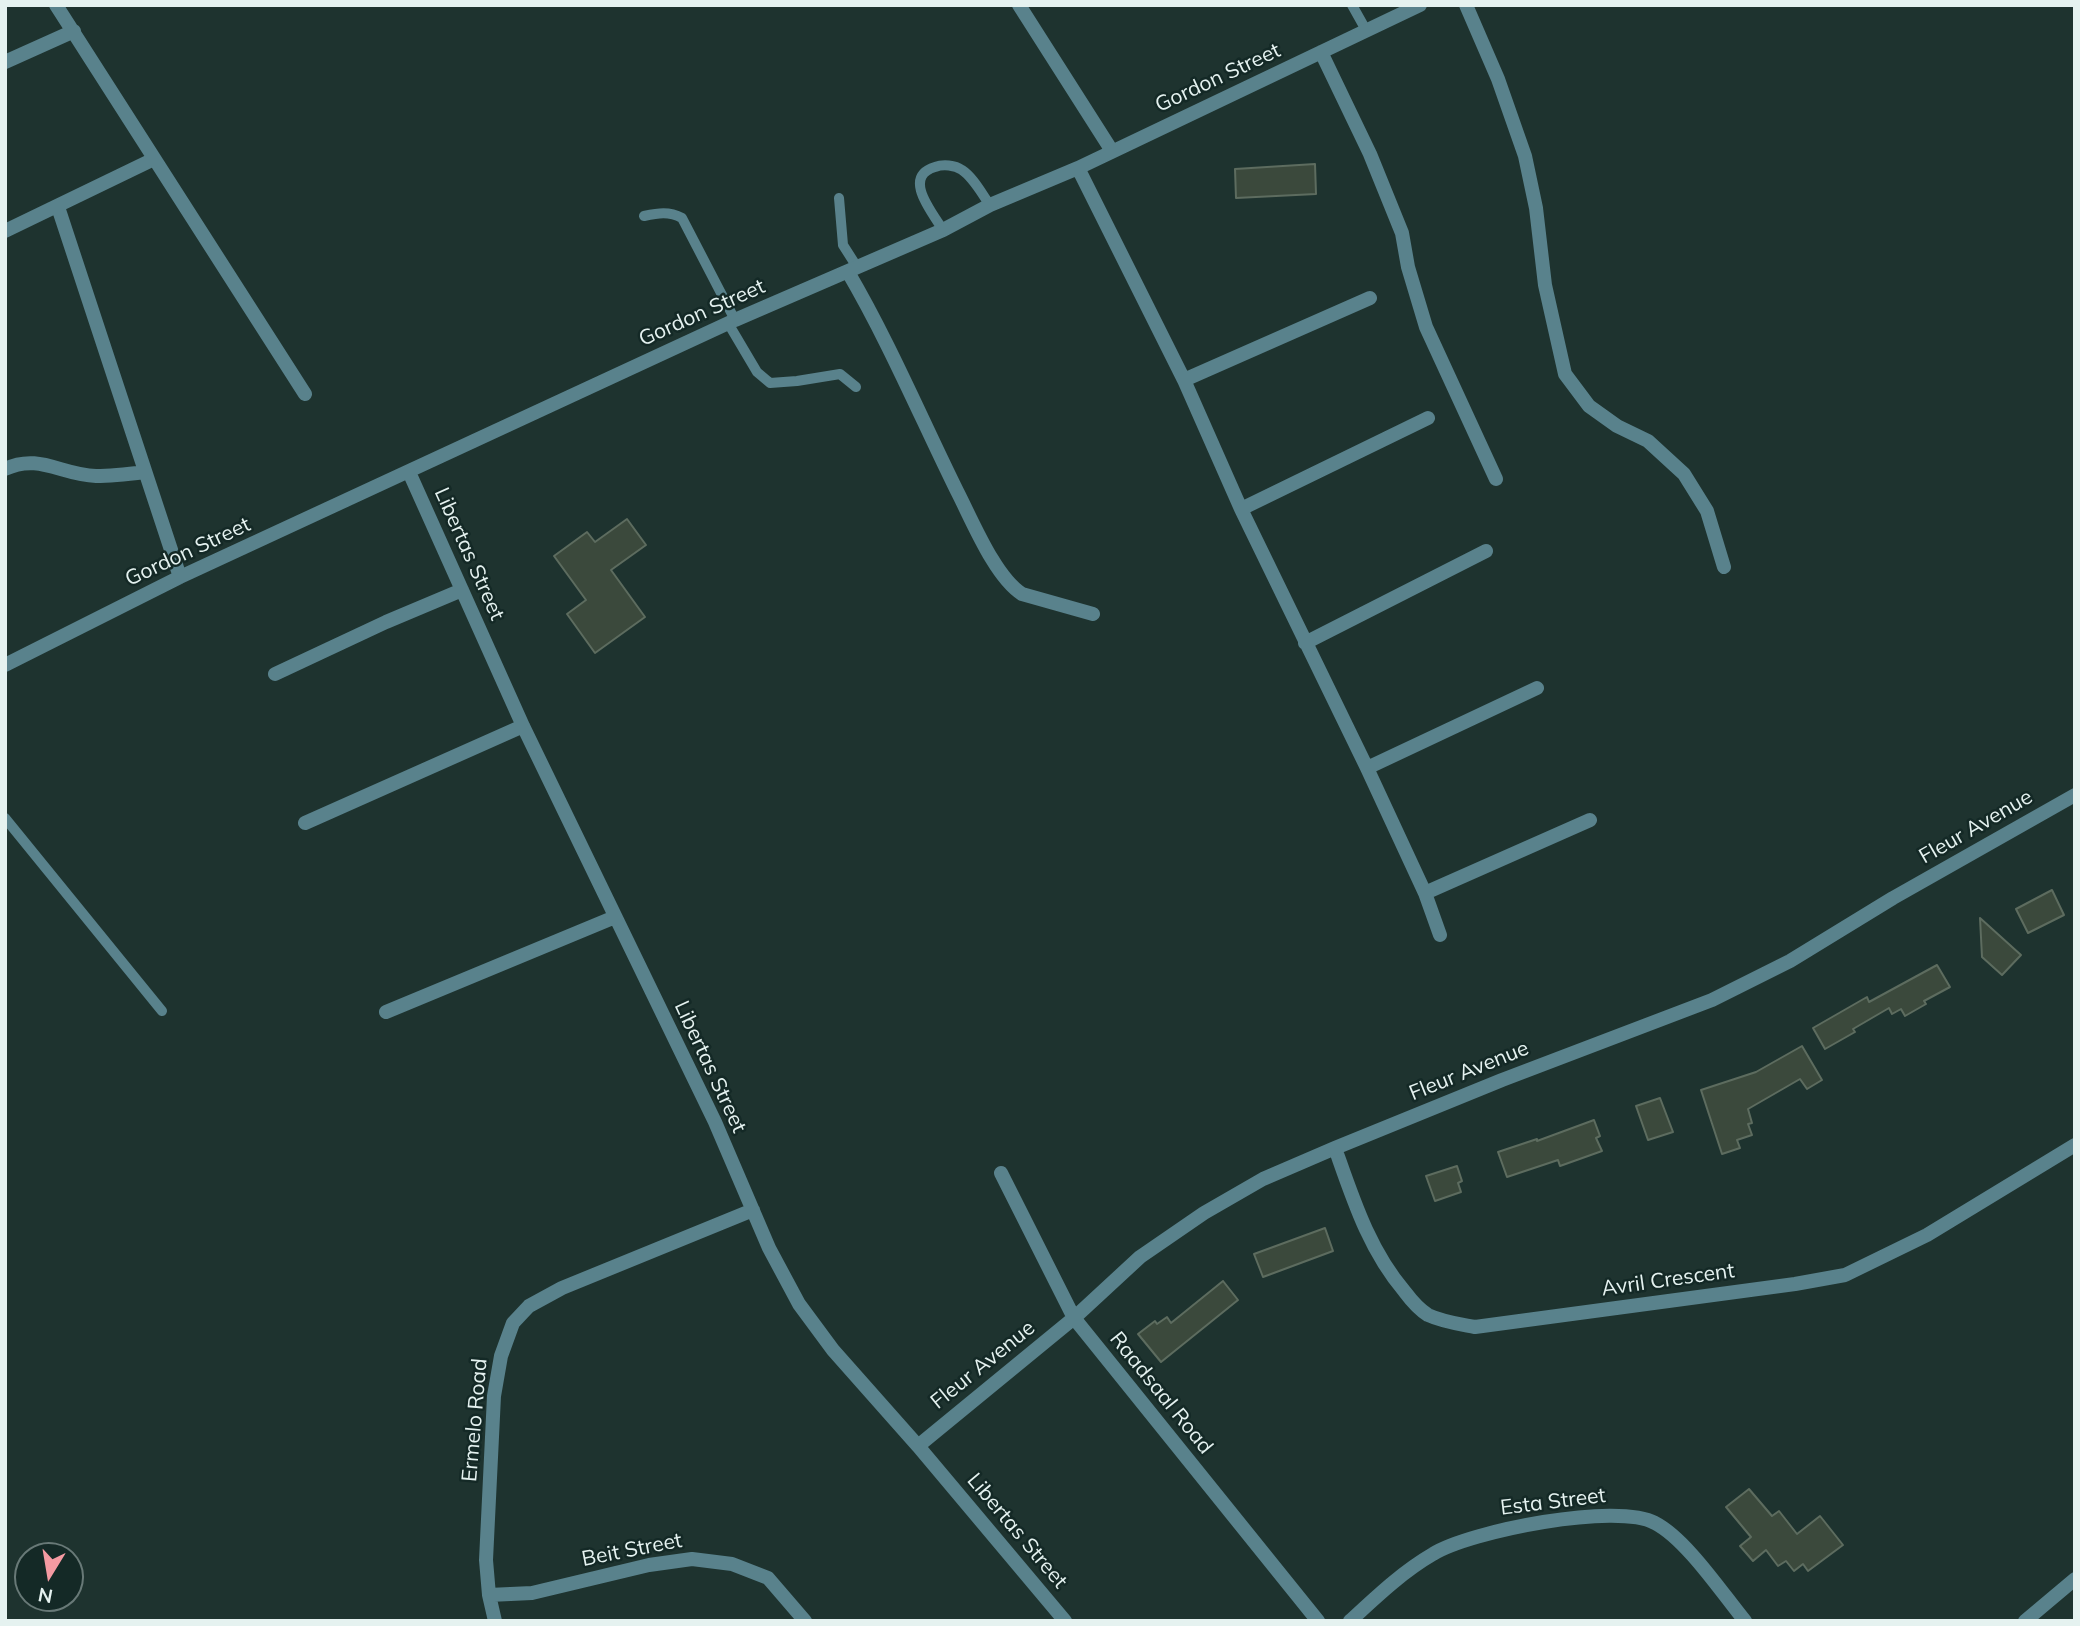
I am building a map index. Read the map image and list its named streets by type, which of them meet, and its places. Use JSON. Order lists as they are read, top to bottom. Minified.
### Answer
{"streets":{"street":["Gordon Street","Libertas Street","Fleur Avenue","Avril Crescent","Raadsaal Road","Ermelo Road","Esta Street","Beit Street"]},"crossings":[["Gordon Street","Libertas Street"],["Libertas Street","Fleur Avenue"],["Libertas Street","Ermelo Road"],["Fleur Avenue","Avril Crescent"],["Fleur Avenue","Raadsaal Road"],["Ermelo Road","Beit Street"]],"north":"bottom"}
